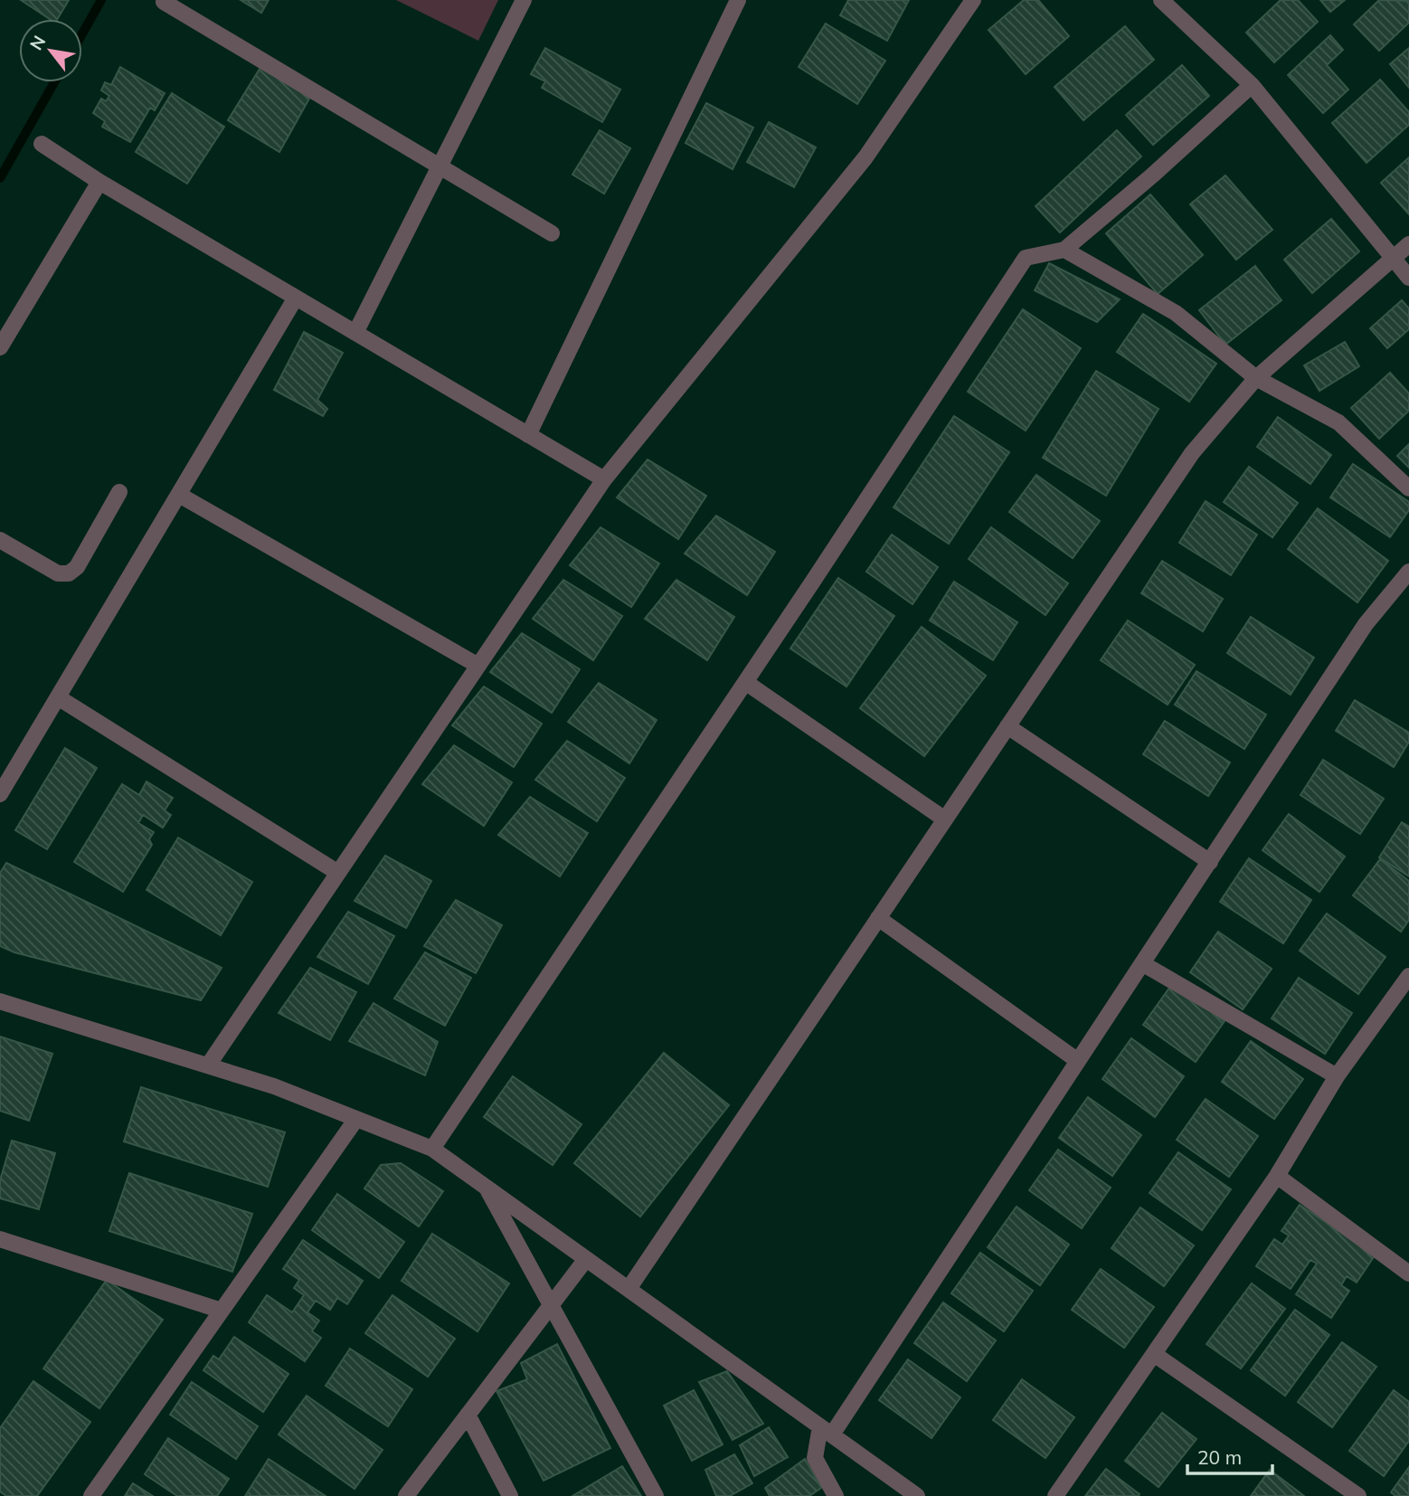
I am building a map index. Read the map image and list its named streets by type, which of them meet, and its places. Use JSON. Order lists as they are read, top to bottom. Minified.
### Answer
{"scale_bar":"20 m","north":"top left"}
